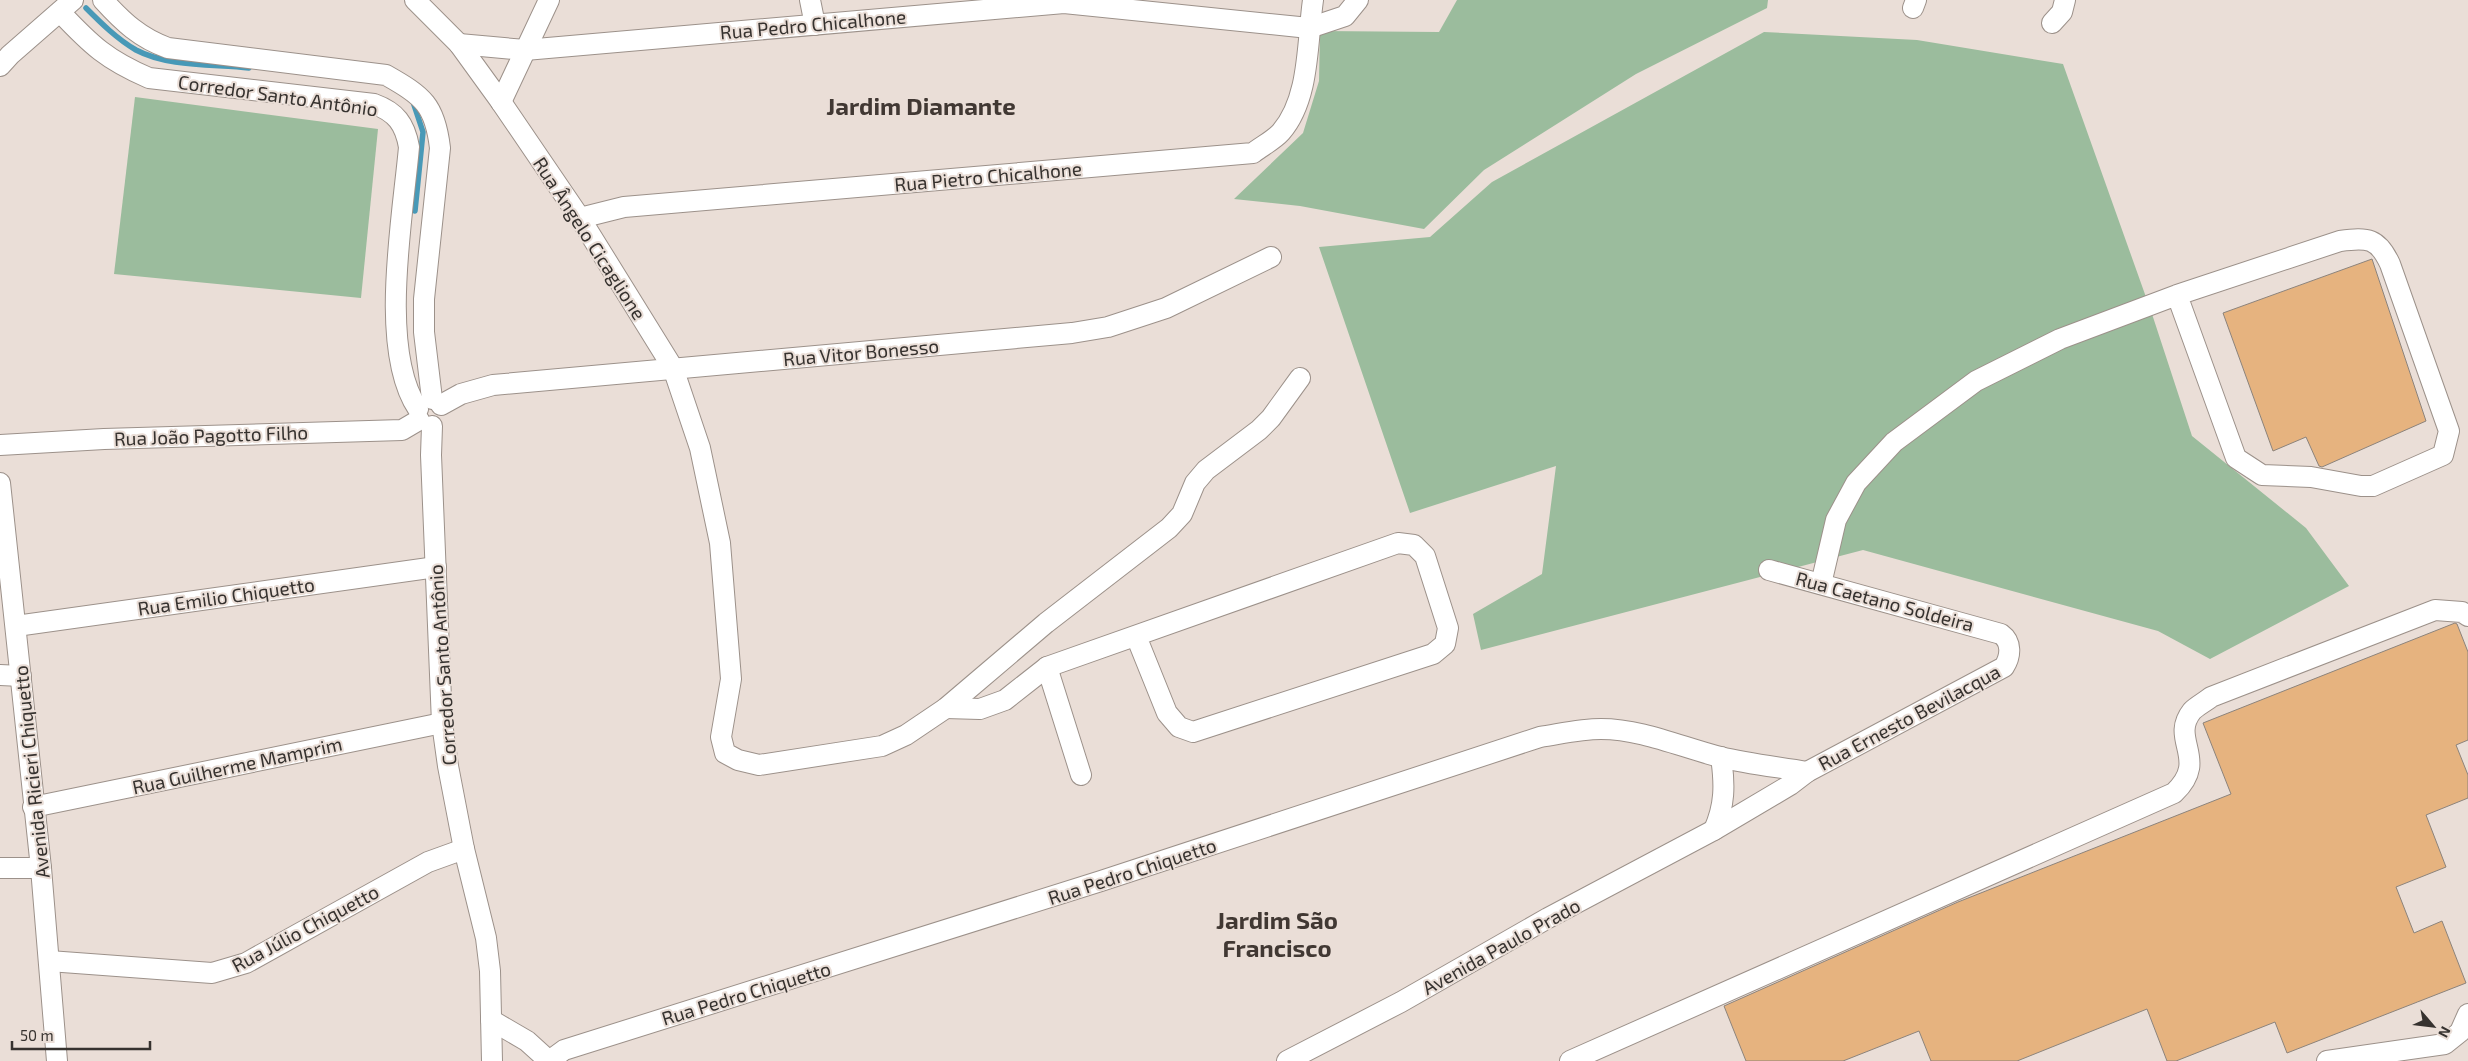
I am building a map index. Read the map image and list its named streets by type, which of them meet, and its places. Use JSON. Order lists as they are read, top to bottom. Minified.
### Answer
{"streets":{"street":["Rua Pedro Chicalhone","Corredor Santo Antônio","Rua Pietro Chicalhone","Rua Ângelo Cicaglione","Rua Vitor Bonesso","Rua João Pagotto Filho","Rua Emilio Chiquetto","Rua Caetano Soldeira","Rua Ernesto Bevilacqua","Rua Guilherme Mamprim","Avenida Ricieri Chiquetto","Rua Pedro Chiquetto","Rua Júlio Chiquetto","Avenida Paulo Prado"]},"crossings":[["Rua Pedro Chicalhone","Rua Pietro Chicalhone"],["Rua Pedro Chicalhone","Rua Ângelo Cicaglione"],["Corredor Santo Antônio","Rua Vitor Bonesso"],["Corredor Santo Antônio","Rua João Pagotto Filho"],["Corredor Santo Antônio","Rua Emilio Chiquetto"],["Corredor Santo Antônio","Rua Guilherme Mamprim"],["Corredor Santo Antônio","Rua Júlio Chiquetto"],["Rua Pietro Chicalhone","Rua Ângelo Cicaglione"],["Rua Ângelo Cicaglione","Rua Vitor Bonesso"],["Rua Vitor Bonesso","Rua João Pagotto Filho"],["Rua Emilio Chiquetto","Avenida Ricieri Chiquetto"],["Rua Caetano Soldeira","Rua Ernesto Bevilacqua"],["Rua Ernesto Bevilacqua","Rua Pedro Chiquetto"],["Rua Ernesto Bevilacqua","Avenida Paulo Prado"],["Rua Guilherme Mamprim","Avenida Ricieri Chiquetto"],["Avenida Ricieri Chiquetto","Rua Júlio Chiquetto"]],"districts":["Jardim Diamante","Jardim São Francisco"],"scale_bar":"50 m","north":"bottom right"}
